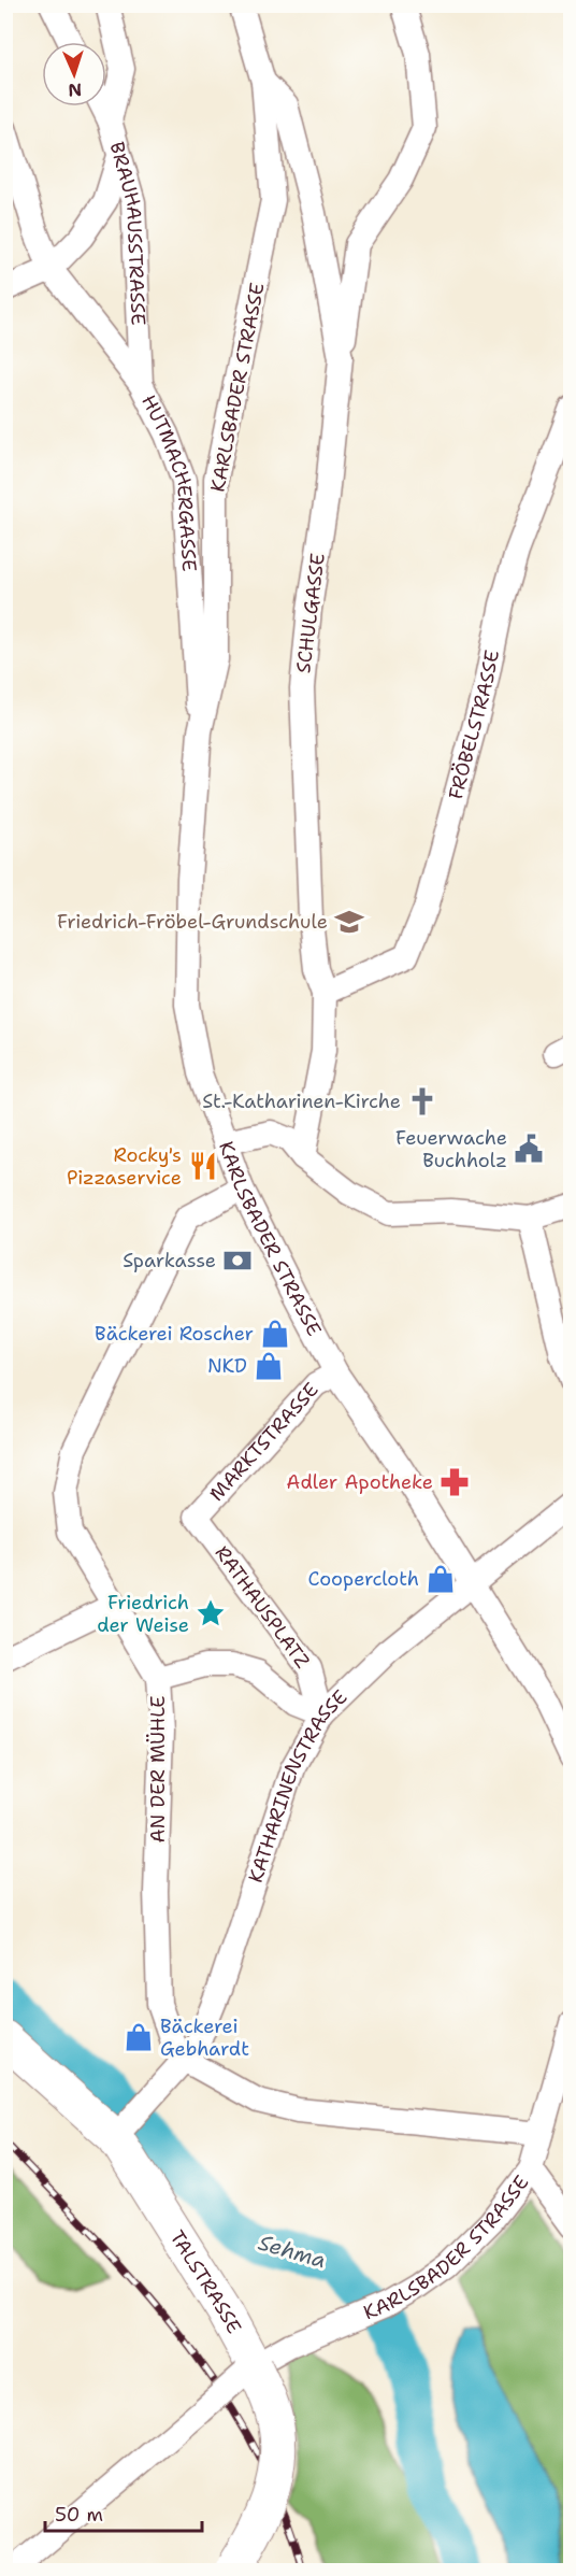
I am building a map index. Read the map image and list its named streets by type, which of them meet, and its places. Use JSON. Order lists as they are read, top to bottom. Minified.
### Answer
{"streets":{"main road":["TALSTRASSE"],"street":["BRAUHAUSSTRASSE","KARLSBADER STRASSE","HUTMACHERGASSE","SCHULGASSE","FRÖBELSTRASSE","MARKTSTRASSE","RATHAUSPLATZ","AN DER MÜHLE","KATHARINENSTRASSE"]},"crossings":[["BRAUHAUSSTRASSE","HUTMACHERGASSE"],["KARLSBADER STRASSE","HUTMACHERGASSE"],["KARLSBADER STRASSE","SCHULGASSE"],["KARLSBADER STRASSE","MARKTSTRASSE"],["KARLSBADER STRASSE","AN DER MÜHLE"],["KARLSBADER STRASSE","KATHARINENSTRASSE"],["KARLSBADER STRASSE","TALSTRASSE"],["SCHULGASSE","FRÖBELSTRASSE"],["MARKTSTRASSE","RATHAUSPLATZ"],["RATHAUSPLATZ","AN DER MÜHLE"],["RATHAUSPLATZ","KATHARINENSTRASSE"],["AN DER MÜHLE","KATHARINENSTRASSE"],["KATHARINENSTRASSE","TALSTRASSE"]],"water":["Sehma"],"places":{"school or university":["Friedrich-Fröbel-Grundschule"],"church":["St.-Katharinen-Kirche"],"public building":["Feuerwache Buchholz"],"restaurant":["Rocky's Pizzaservice"],"bank":["Sparkasse"],"shop":["Bäckerei Roscher","NKD","Coopercloth","Bäckerei Gebhardt"],"pharmacy":["Adler Apotheke"],"place":["Friedrich der Weise"]},"scale_bar":"50 m","north":"bottom"}
